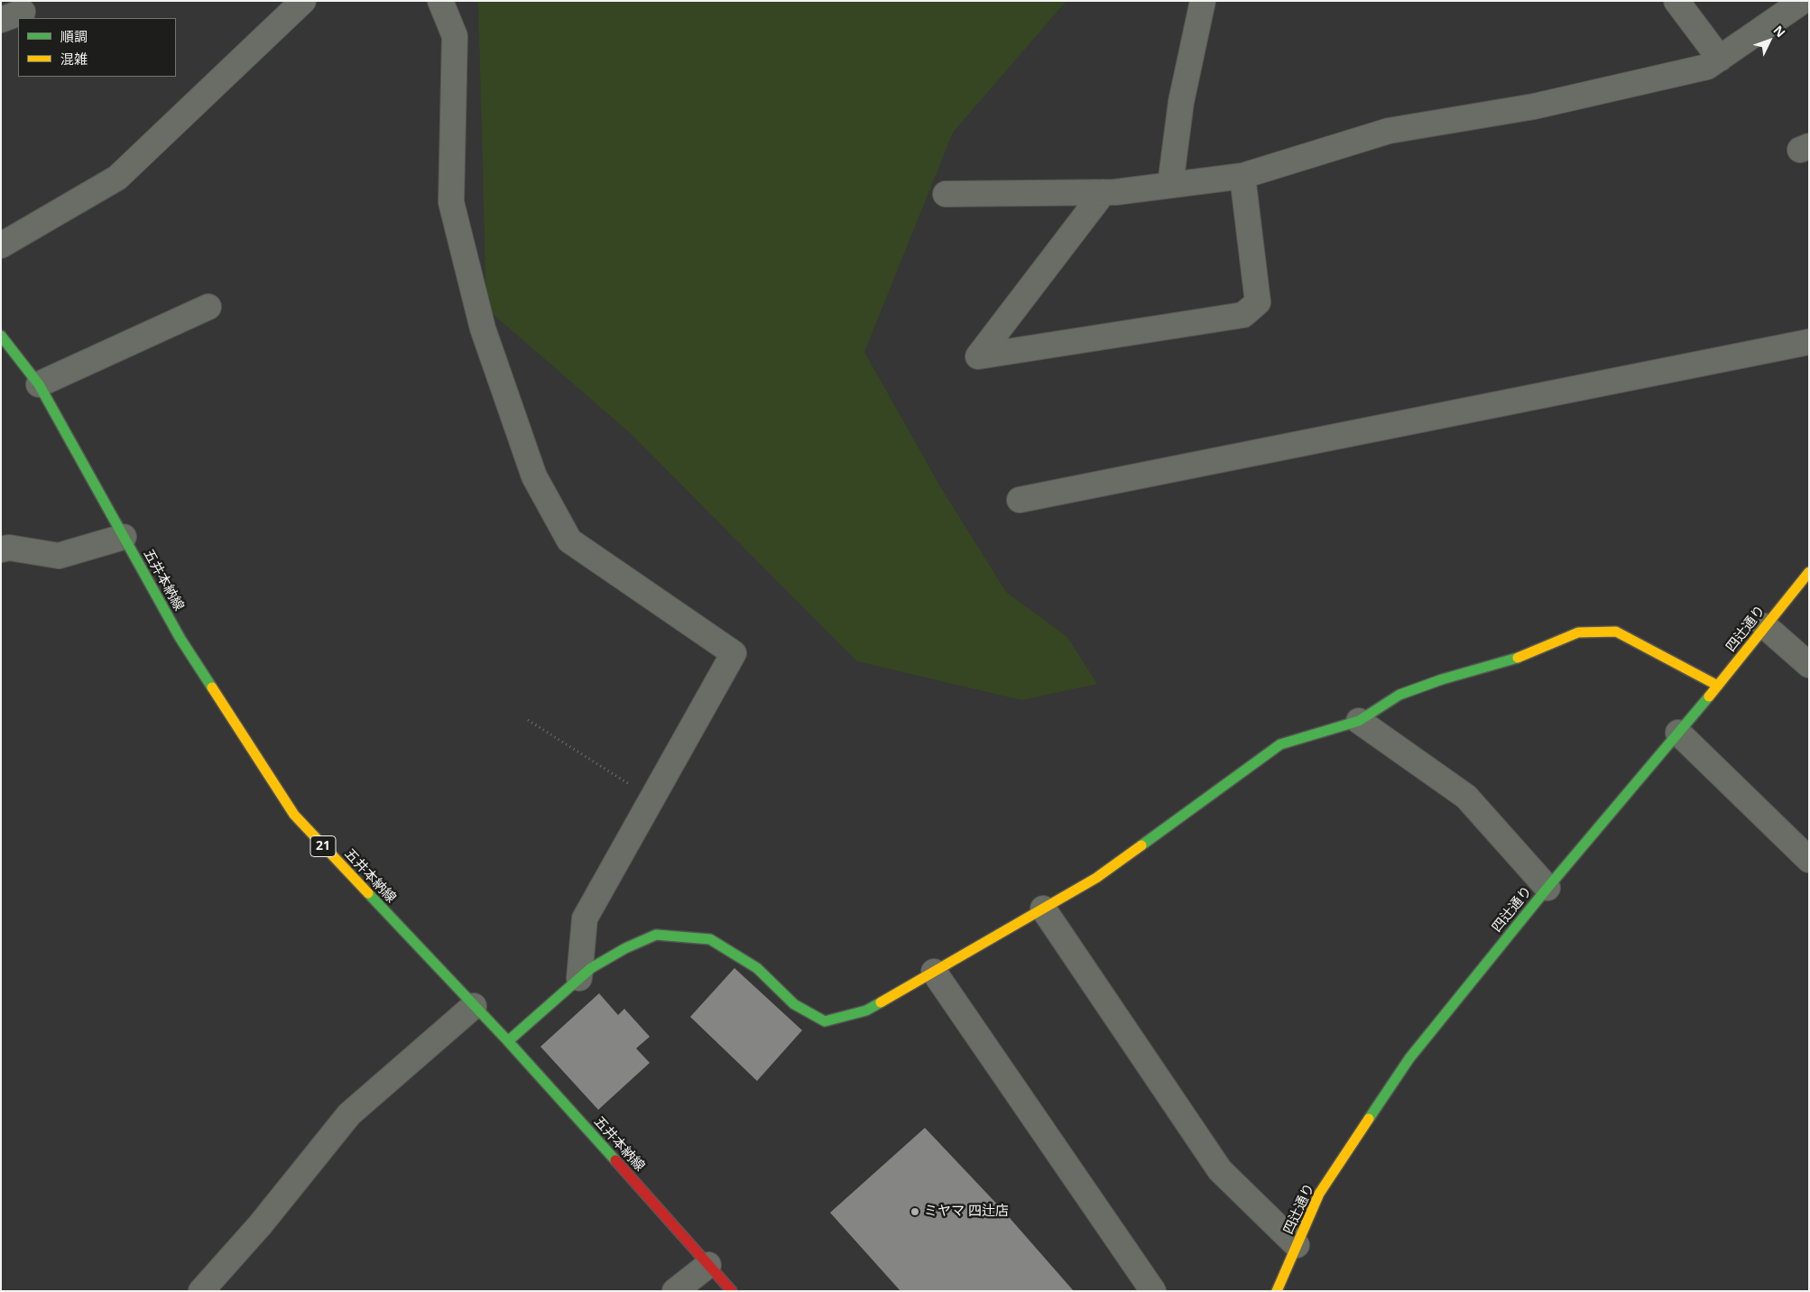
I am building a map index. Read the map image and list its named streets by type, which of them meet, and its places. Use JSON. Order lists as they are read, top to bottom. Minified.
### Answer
{"streets":{"street":["五井本納線","四辻通り","21"]},"places":["ミヤマ 四辻店"],"legend":["順調","混雑"],"north":"top right"}
